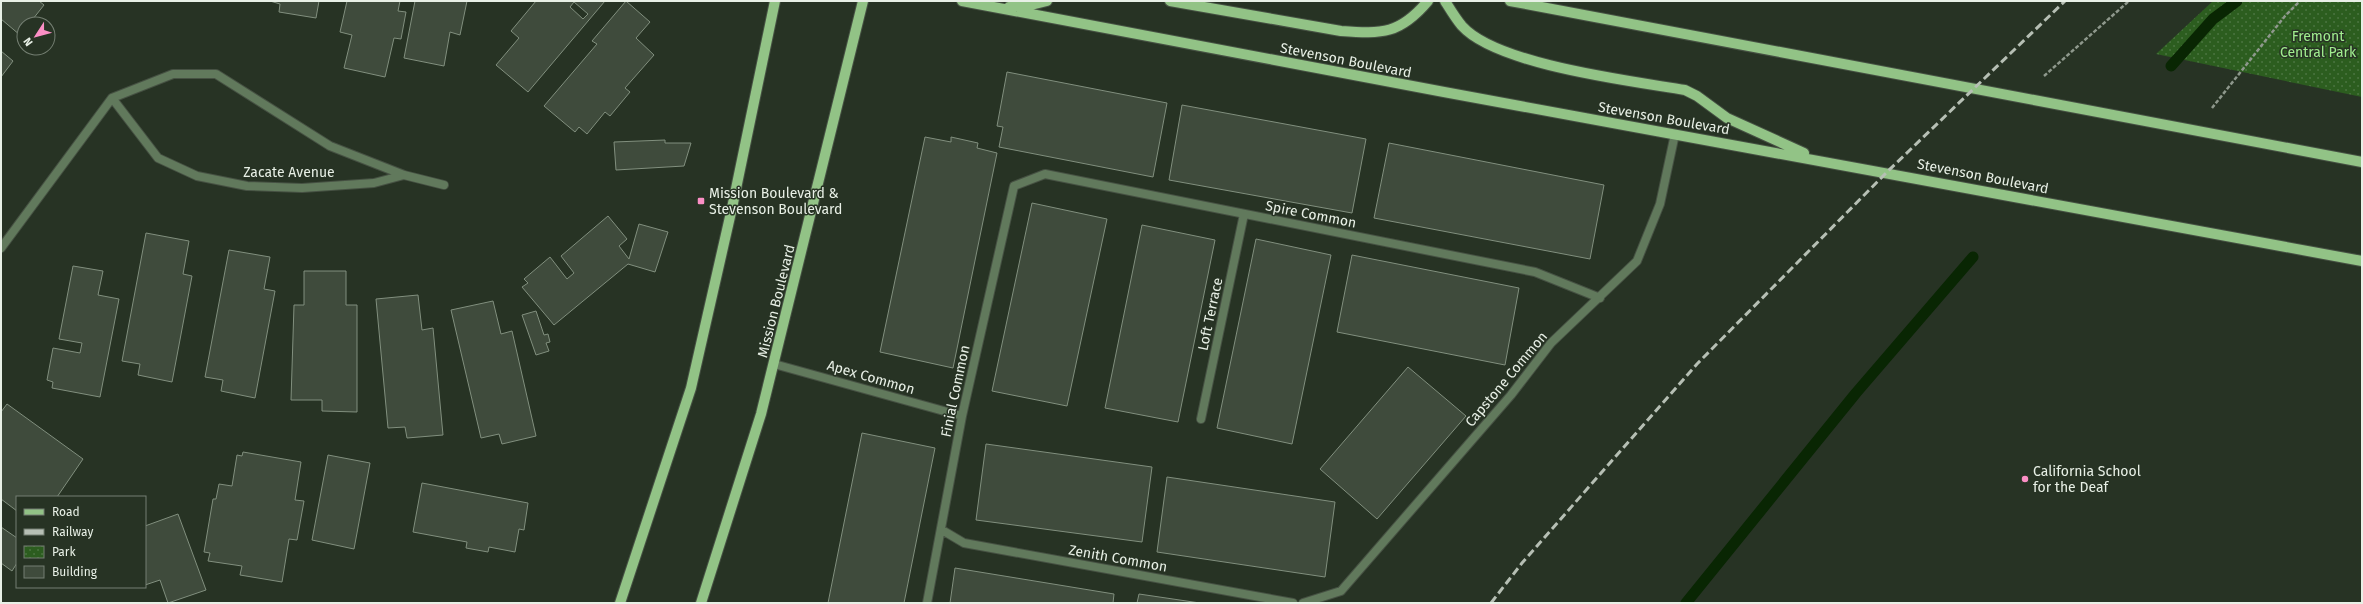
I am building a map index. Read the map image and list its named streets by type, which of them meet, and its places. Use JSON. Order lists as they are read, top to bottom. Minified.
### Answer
{"streets":{"main road":["Stevenson Boulevard","Mission Boulevard"],"street":["Zacate Avenue","Spire Common","Loft Terrace","Apex Common","Capstone Common","Finial Common","Zenith Common"]},"crossings":[["Stevenson Boulevard","Capstone Common"],["Spire Common","Loft Terrace"],["Spire Common","Capstone Common"],["Spire Common","Finial Common"],["Mission Boulevard","Apex Common"],["Apex Common","Finial Common"],["Finial Common","Zenith Common"]],"parks":["Fremont Central Park"],"places":{"transit":["Mission Boulevard & Stevenson Boulevard"],"other":["California School for the Deaf"]},"legend":["Road","Railway","Park","Building"],"north":"bottom left"}
